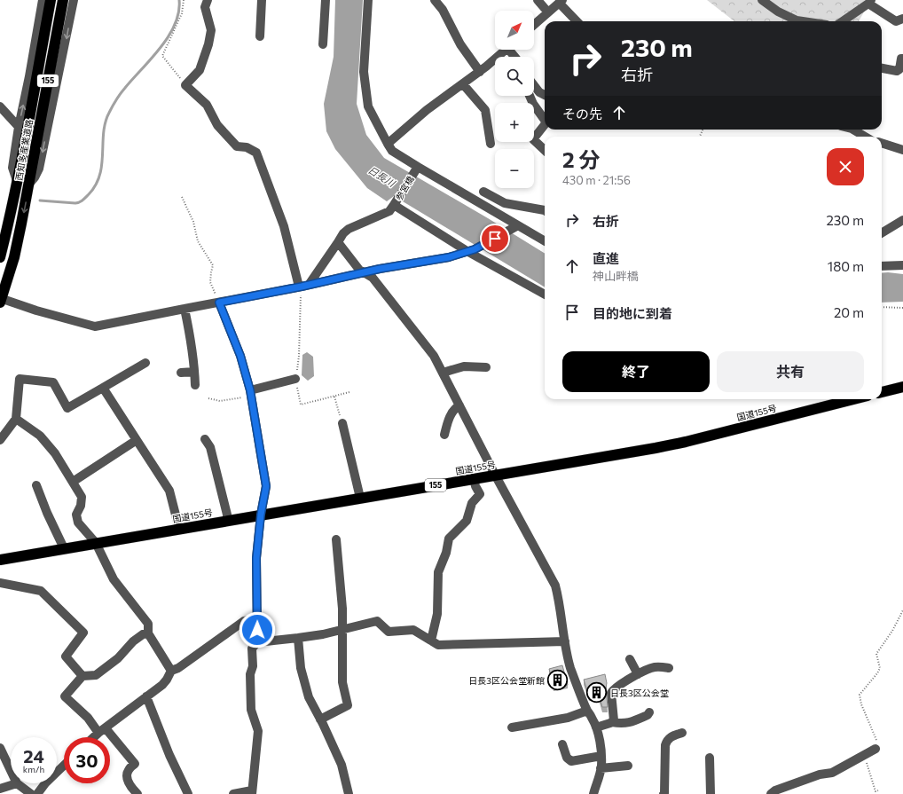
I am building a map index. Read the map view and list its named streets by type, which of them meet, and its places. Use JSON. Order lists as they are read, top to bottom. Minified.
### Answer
{"streets":{"highway":["155","西知多産業道路","国道155号"],"street":["参宮橋"]},"water":["日長川"],"places":{"building":["日長3区公会堂新館","日長3区公会堂"]},"north":"top right","page":{"map_buttons":["+","−"],"turn":["230 m","右折"],"then":"その先","heading":["2 分","430 m · 21:56"],"list":[{"name":"右折","value":"230 m"},{"name":"直進","note":"神山畔橋","value":"180 m"},{"name":"目的地に到着","value":"20 m"}],"buttons":["終了","共有"],"speed":"24 km/h","limit":"30"}}
